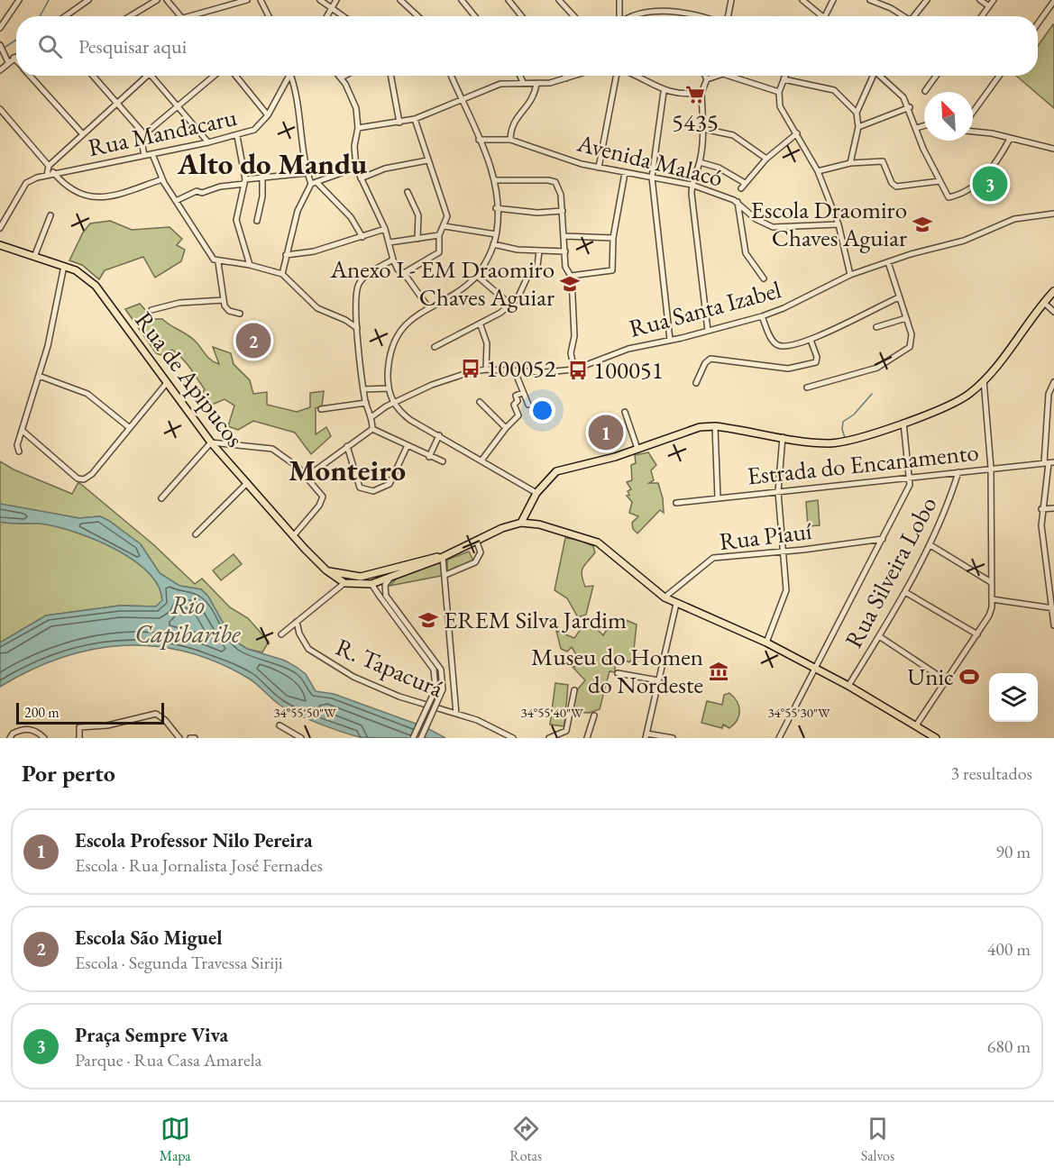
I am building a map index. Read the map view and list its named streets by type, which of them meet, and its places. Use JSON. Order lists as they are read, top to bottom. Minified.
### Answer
{"streets":{"main road":["Rua de Apipucos"],"street":["Rua Mandacaru","Avenida Malacó","Rua Santa Izabel","Estrada do Encanamento","Rua Piauí","Rua Silveira Lobo","R. Tapacurá"]},"crossings":[["Estrada do Encanamento","Rua Silveira Lobo"]],"districts":["Alto do Mandu","Monteiro"],"water":["Rio Capibaribe"],"places":{"supermarket":["5435"],"school or university":["Escola Draomiro Chaves Aguiar","Anexo I - EM Draomiro Chaves Aguiar","EREM Silva Jardim"],"bus stop":["100052","100051"],"museum":["Museu do Homen do Nordeste"],"sports":["Unic"]},"scale_bar":"200 m","north":"top left","page":{"search":"Pesquisar aqui","pins":["3","2","1"],"scale":"200 m","heading":["Por perto","3 resultados"],"list":[{"mark":"1","name":"Escola Professor Nilo Pereira","note":"Escola · Rua Jornalista José Fernades","value":"90 m"},{"mark":"2","name":"Escola São Miguel","note":"Escola · Segunda Travessa Siriji","value":"400 m"},{"mark":"3","name":"Praça Sempre Viva","note":"Parque · Rua Casa Amarela","value":"680 m"}],"nav":["Mapa","Rotas","Salvos"]},"coordinates":["34°55'50\"W","34°55'40\"W","34°55'30\"W"]}
